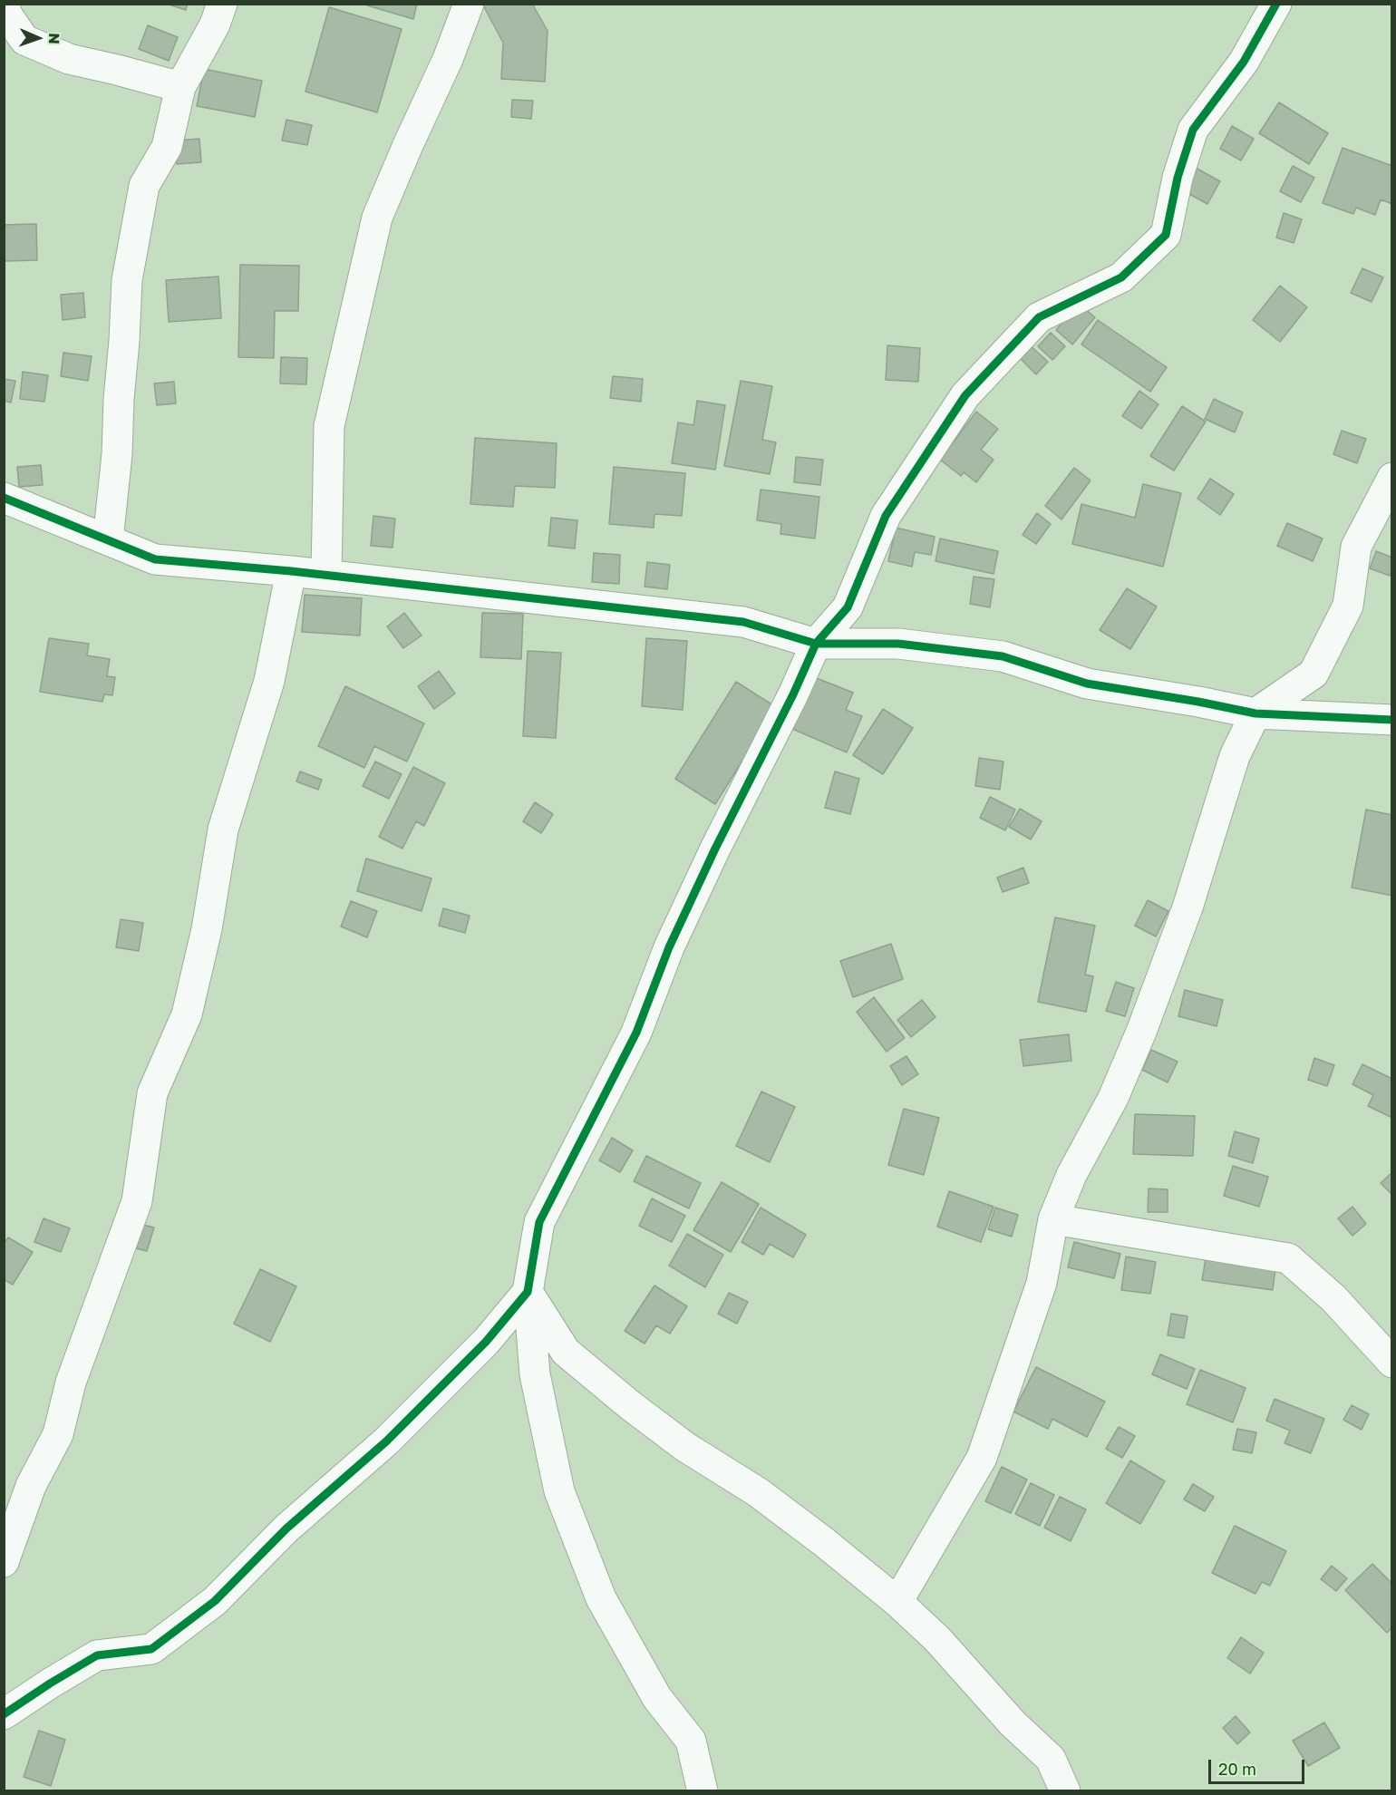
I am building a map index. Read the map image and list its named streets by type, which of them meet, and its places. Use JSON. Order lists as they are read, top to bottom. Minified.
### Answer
{"scale_bar":"20 m","north":"right"}
